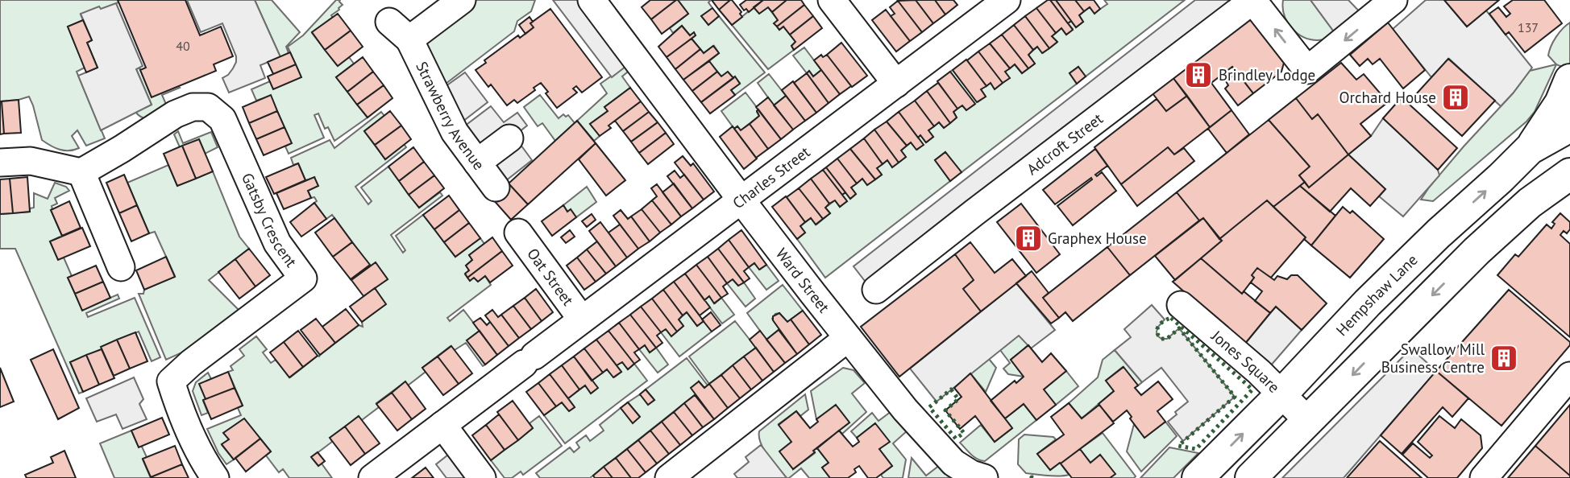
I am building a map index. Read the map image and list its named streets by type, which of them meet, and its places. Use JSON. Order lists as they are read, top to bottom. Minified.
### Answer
{"streets":{"main road":["Hempshaw Lane"],"street":["Strawberry Avenue","Adcroft Street","Charles Street","Gatsby Crescent","Oat Street","Ward Street","Jones Square"]},"crossings":[["Charles Street","Oat Street"],["Charles Street","Ward Street"],["Hempshaw Lane","Jones Square"]],"places":{"building":["Brindley Lodge","Orchard House","Graphex House","Swallow Mill Business Centre"]},"house_numbers":["137","40"]}
